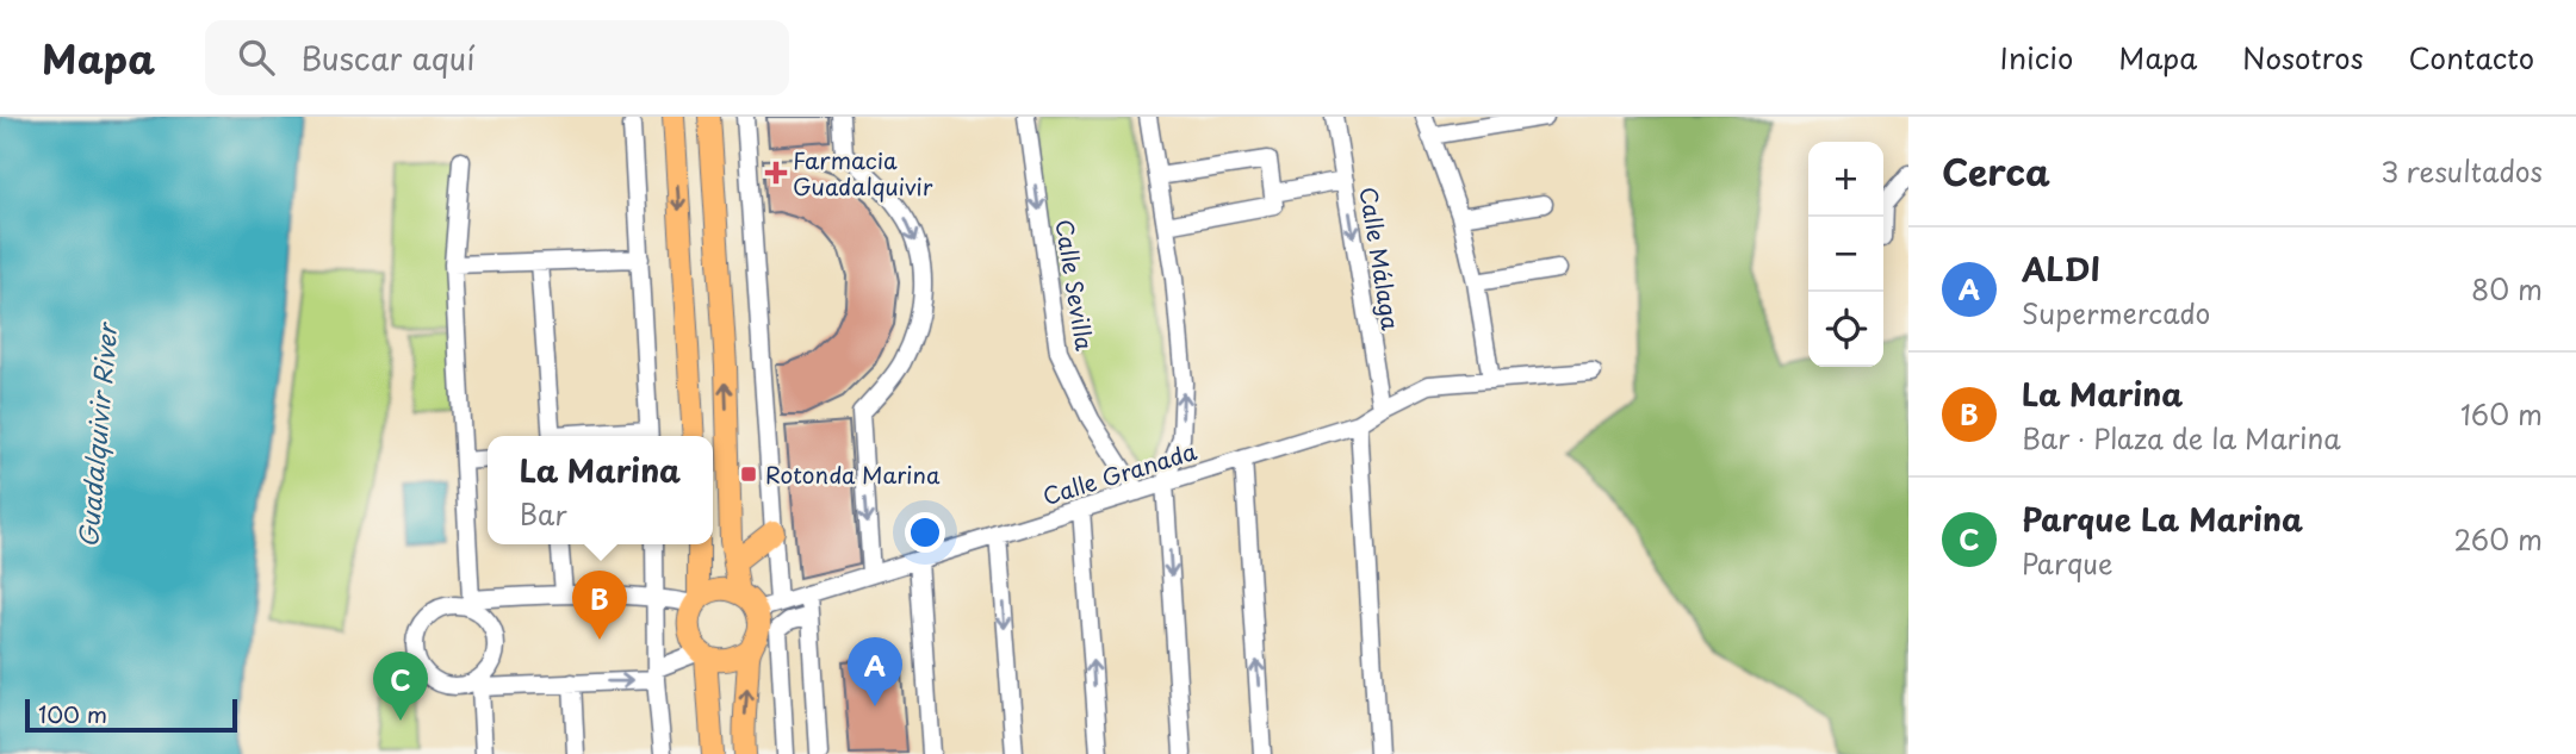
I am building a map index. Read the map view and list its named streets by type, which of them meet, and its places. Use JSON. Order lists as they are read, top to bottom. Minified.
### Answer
{"streets":{"street":["Calle Málaga","Calle Sevilla","Calle Granada"]},"crossings":[["Calle Málaga","Calle Granada"],["Calle Sevilla","Calle Granada"]],"water":["Guadalquivir River"],"places":{"health":["Farmacia Guadalquivir"],"transit":["Rotonda Marina"]},"scale_bar":"100 m","page":{"header":"Mapa","search":"Buscar aquí","nav":["Inicio","Mapa","Nosotros","Contacto"],"heading":["Cerca","3 resultados"],"map_buttons":["+","−"],"list":[{"mark":"A","name":"ALDI","note":"Supermercado","value":"80 m"},{"mark":"B","name":"La Marina","note":"Bar · Plaza de la Marina","value":"160 m"},{"mark":"C","name":"Parque La Marina","note":"Parque","value":"260 m"}],"popup":["La Marina","Bar"],"pins":["B","A","C"],"scale":"100 m"}}
